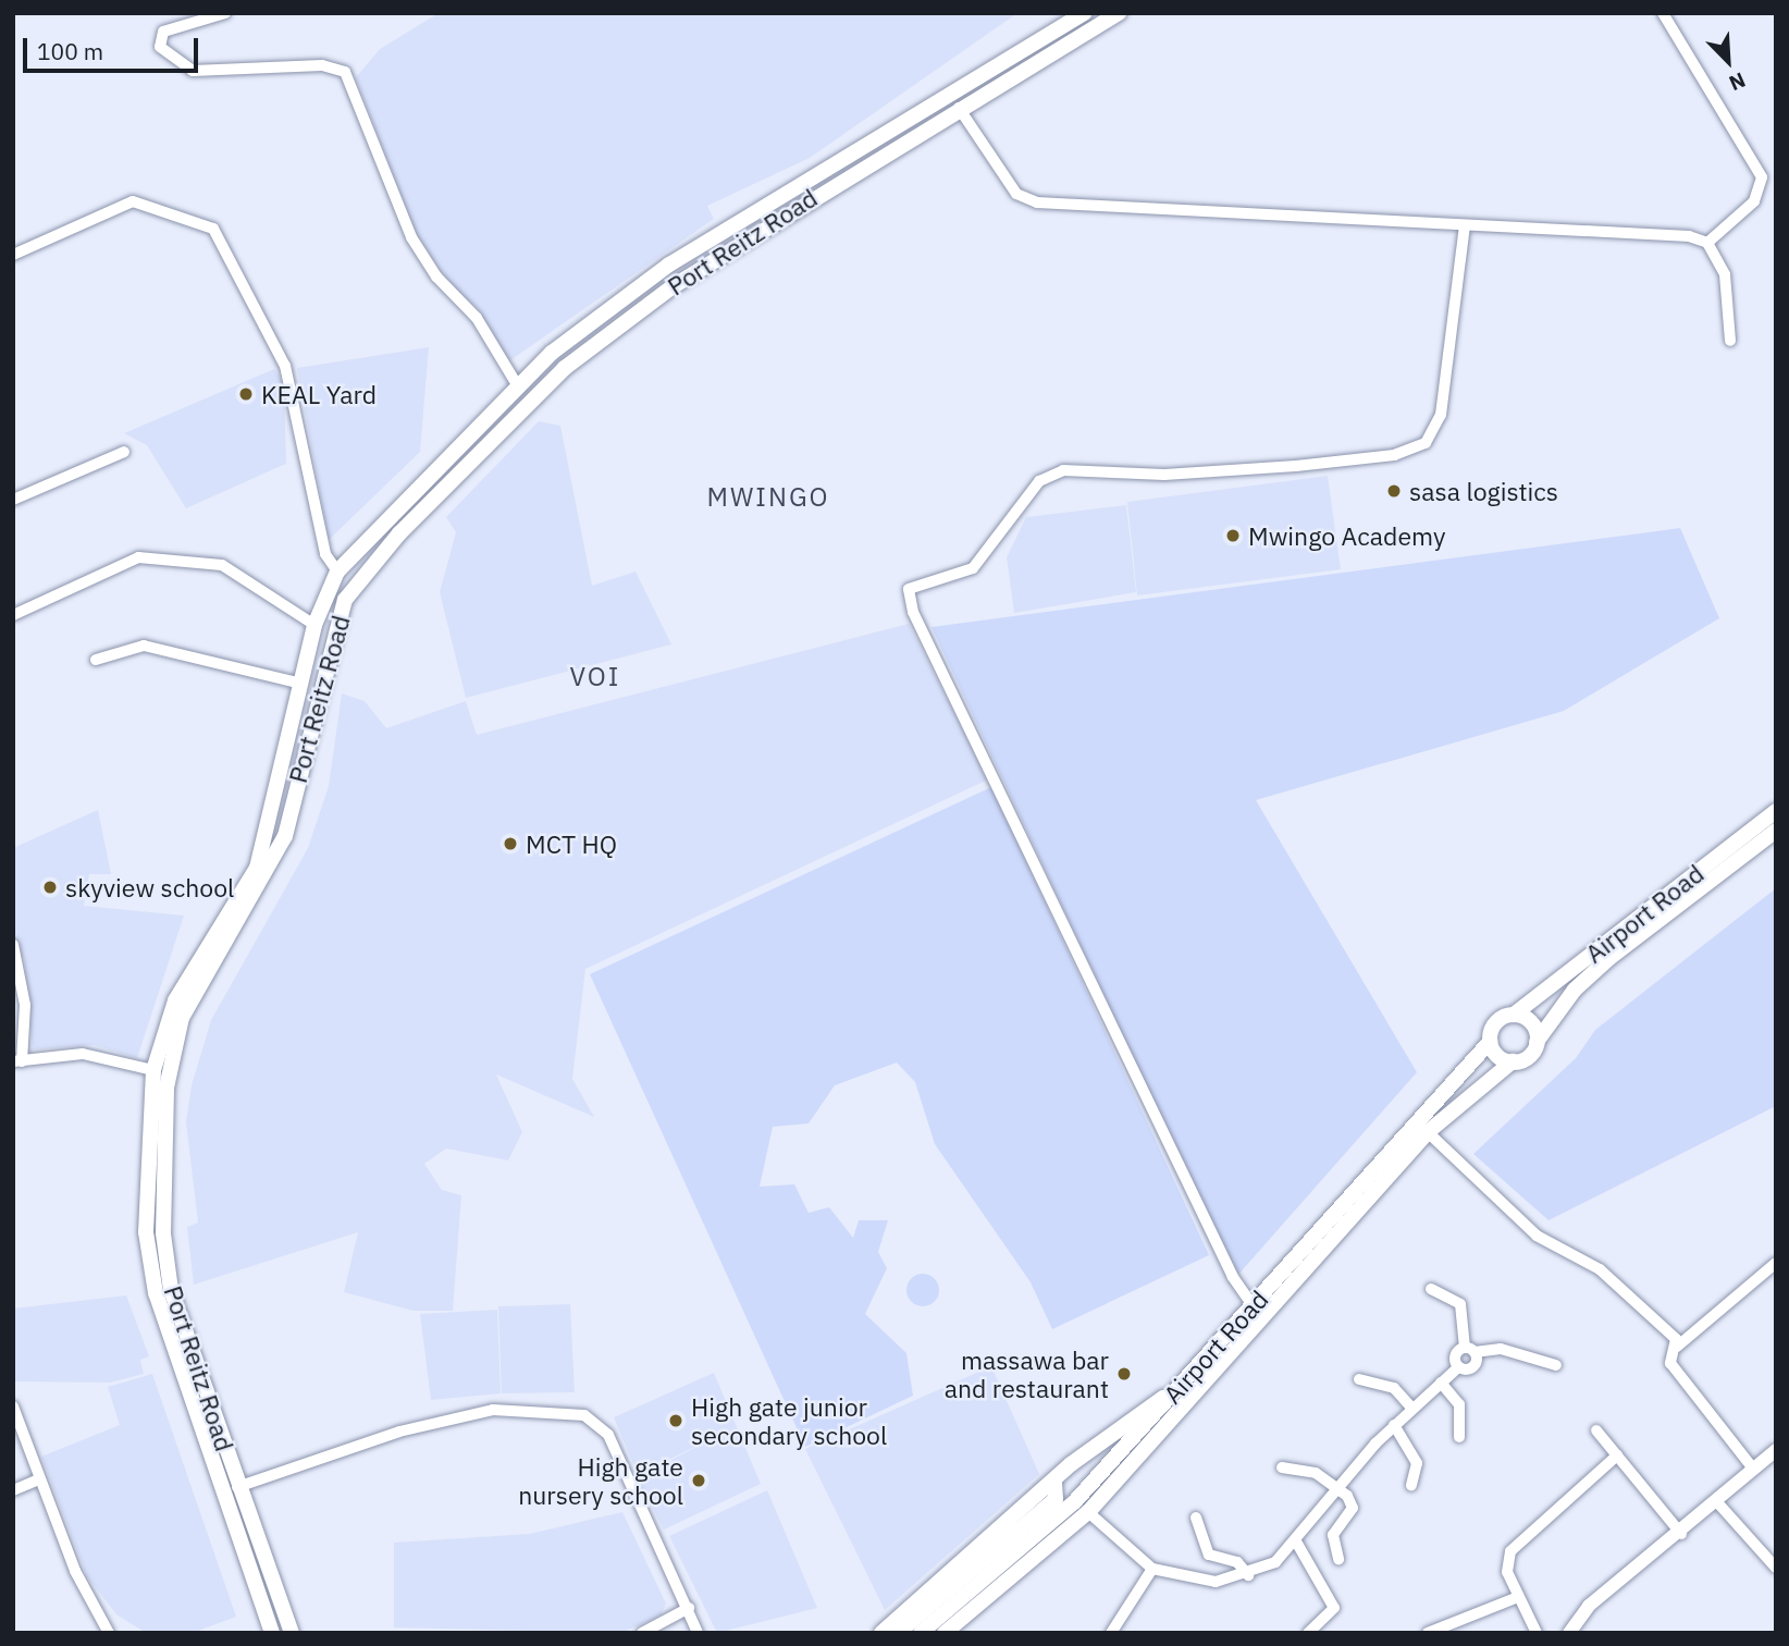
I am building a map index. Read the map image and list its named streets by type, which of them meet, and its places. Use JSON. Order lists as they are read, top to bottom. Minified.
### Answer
{"streets":{"main road":["Port Reitz Road","Airport Road"]},"districts":["MWINGO","VOI"],"places":["KEAL Yard","sasa logistics","Mwingo Academy","MCT HQ","skyview school","massawa bar and restaurant","High gate junior secondary school","High gate nursery school"],"scale_bar":"100 m","north":"bottom right"}
